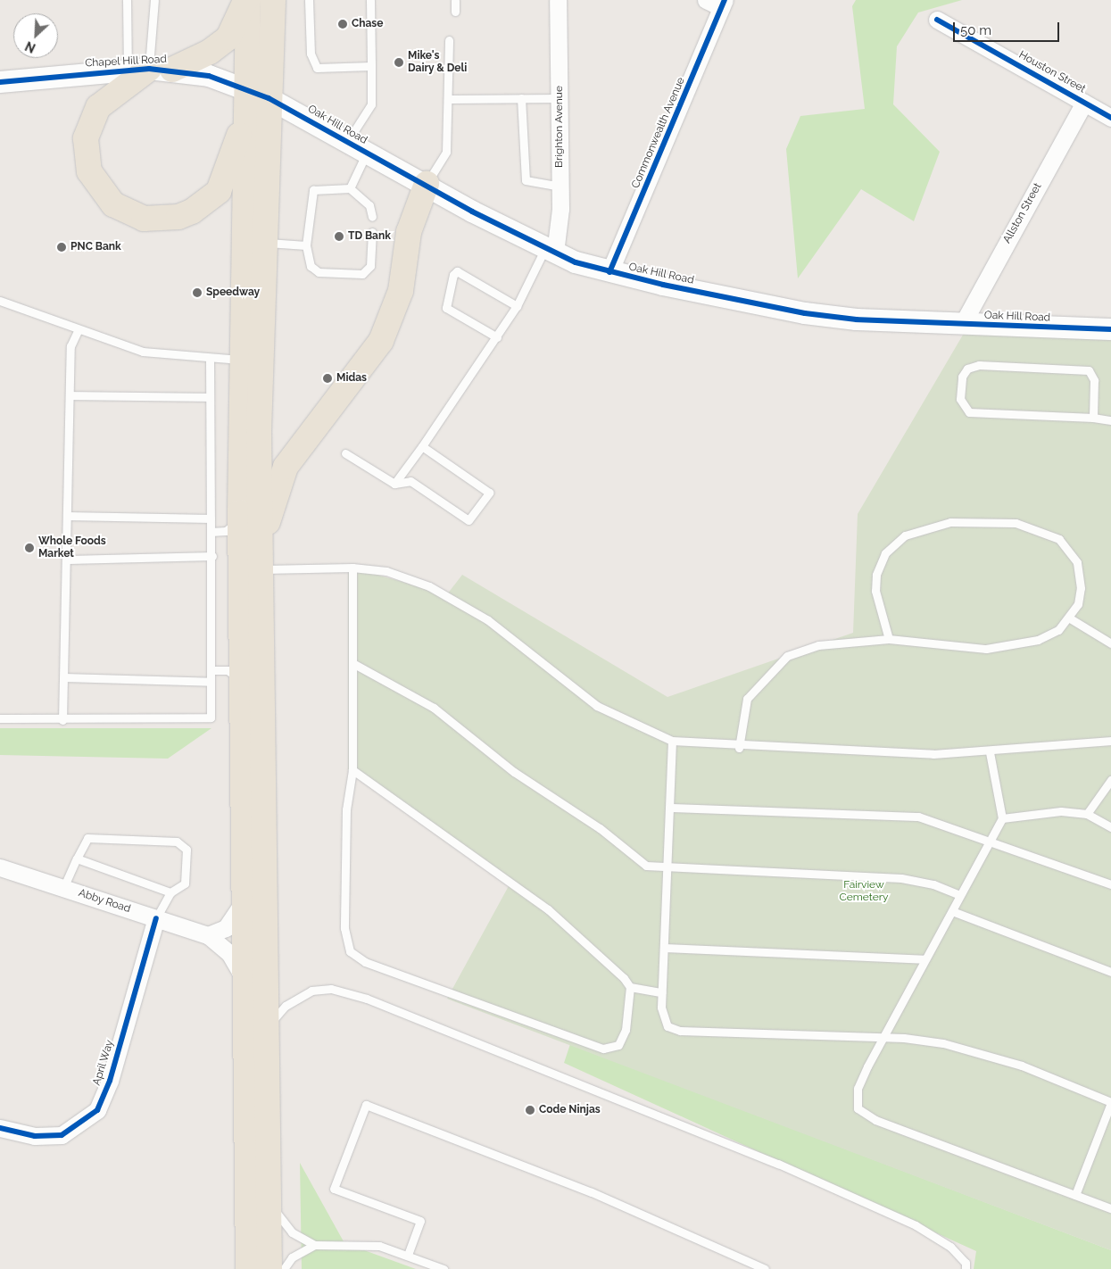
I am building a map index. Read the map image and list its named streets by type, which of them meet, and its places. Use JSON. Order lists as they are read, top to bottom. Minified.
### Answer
{"streets":{"street":["Chapel Hill Road","Houston Street","Oak Hill Road","Brighton Avenue","Commonwealth Avenue","Allston Street","Abby Road","April Way"]},"crossings":[["Chapel Hill Road","Oak Hill Road"],["Houston Street","Allston Street"],["Oak Hill Road","Brighton Avenue"],["Oak Hill Road","Commonwealth Avenue"],["Oak Hill Road","Allston Street"],["Abby Road","April Way"]],"parks":["Fairview Cemetery"],"places":["Chase","Mike's Dairy & Deli","TD Bank","PNC Bank","Speedway","Midas","Whole Foods Market","Code Ninjas"],"scale_bar":"50 m","north":"bottom left"}
